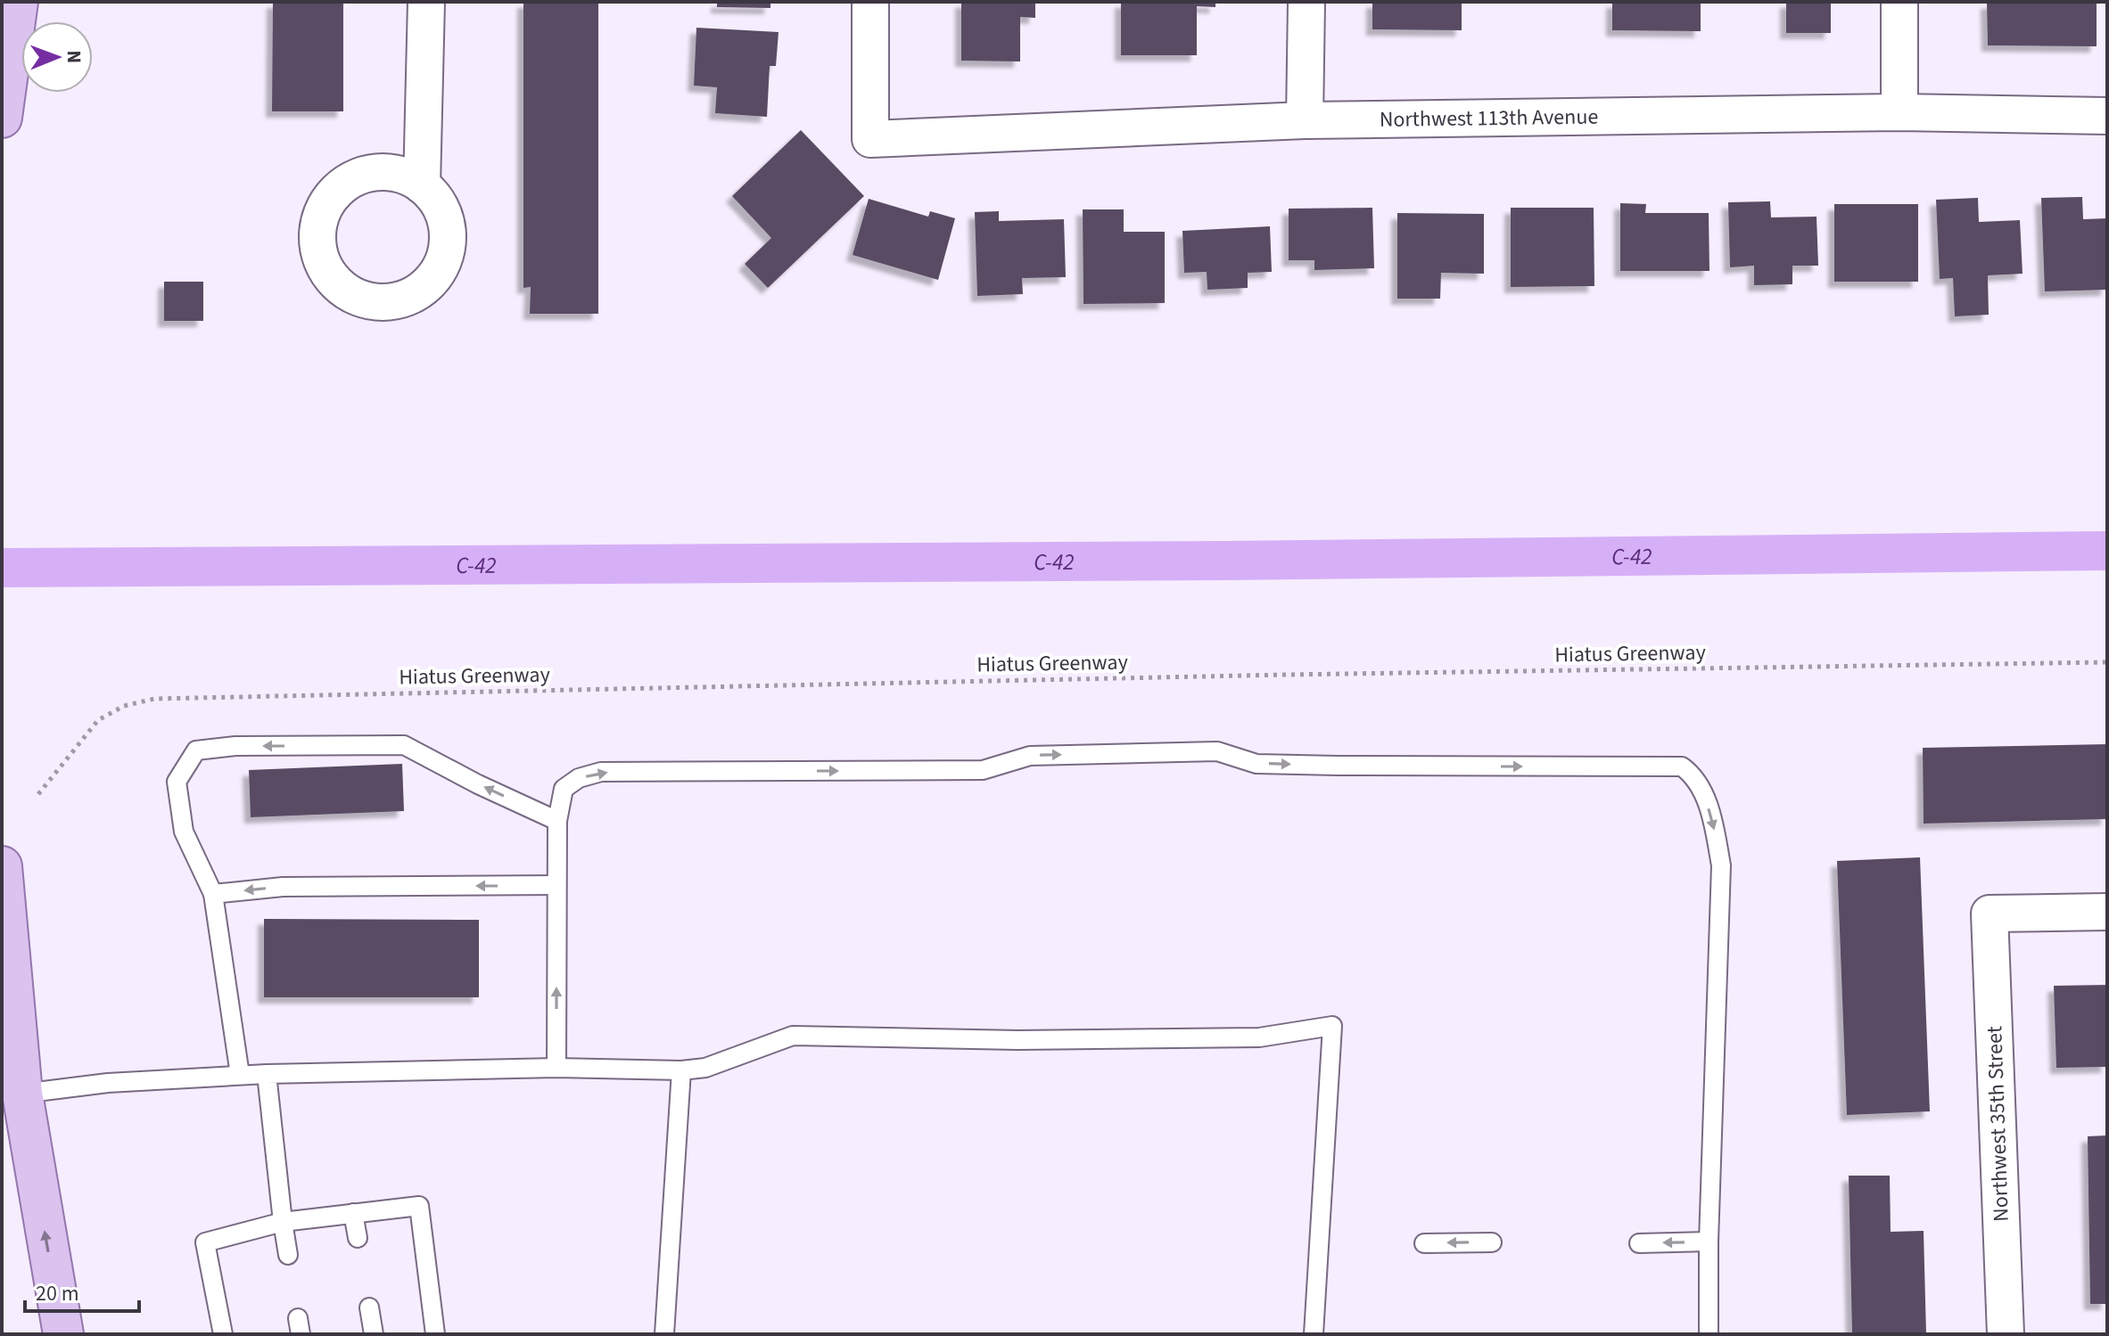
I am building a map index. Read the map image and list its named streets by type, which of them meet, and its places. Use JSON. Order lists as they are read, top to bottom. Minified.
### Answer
{"streets":{"street":["Northwest 113th Avenue","Northwest 35th Street"],"path":["Hiatus Greenway"]},"water":["C-42"],"scale_bar":"20 m","north":"right"}
